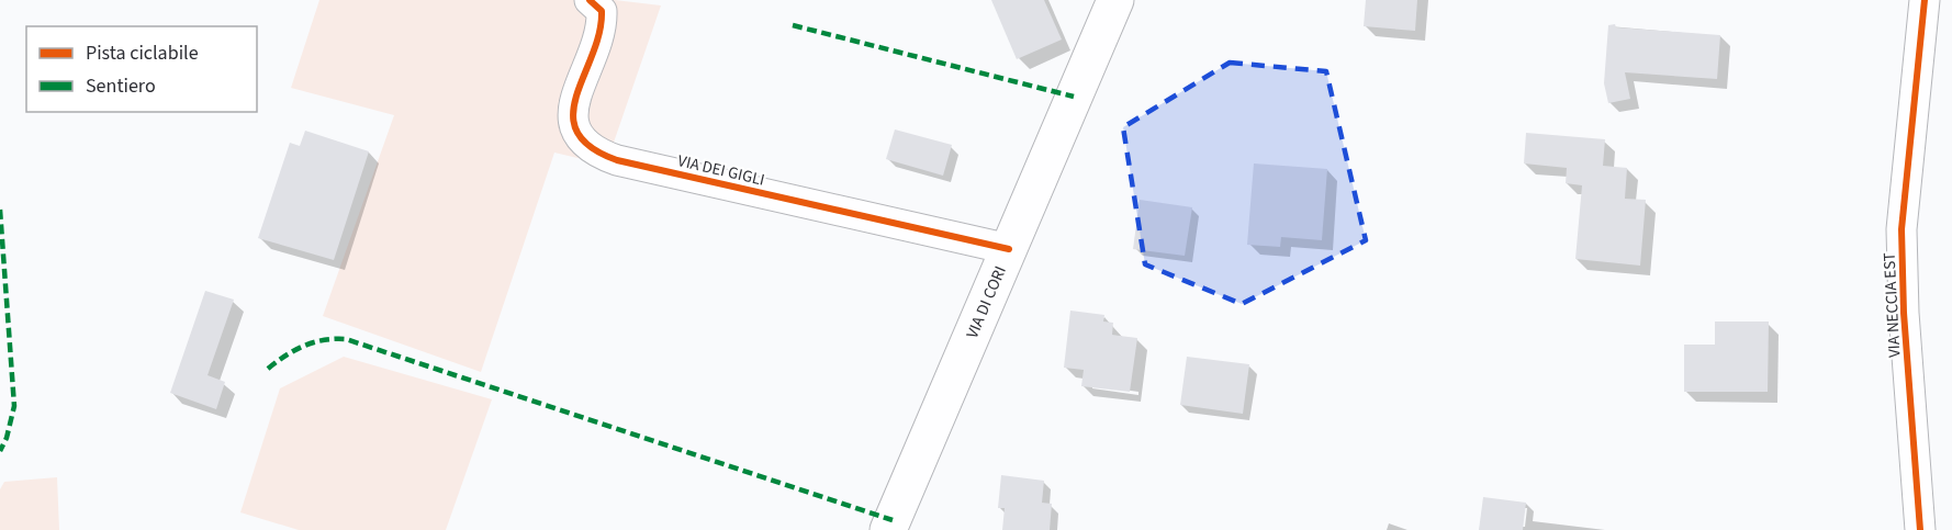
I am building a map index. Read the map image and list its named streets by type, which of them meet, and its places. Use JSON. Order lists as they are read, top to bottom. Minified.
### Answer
{"streets":{"main road":["VIA DI CORI"],"street":["VIA DEI GIGLI","VIA NECCIA EST"]},"crossings":[["VIA DEI GIGLI","VIA DI CORI"]],"legend":["Pista ciclabile","Sentiero"]}
